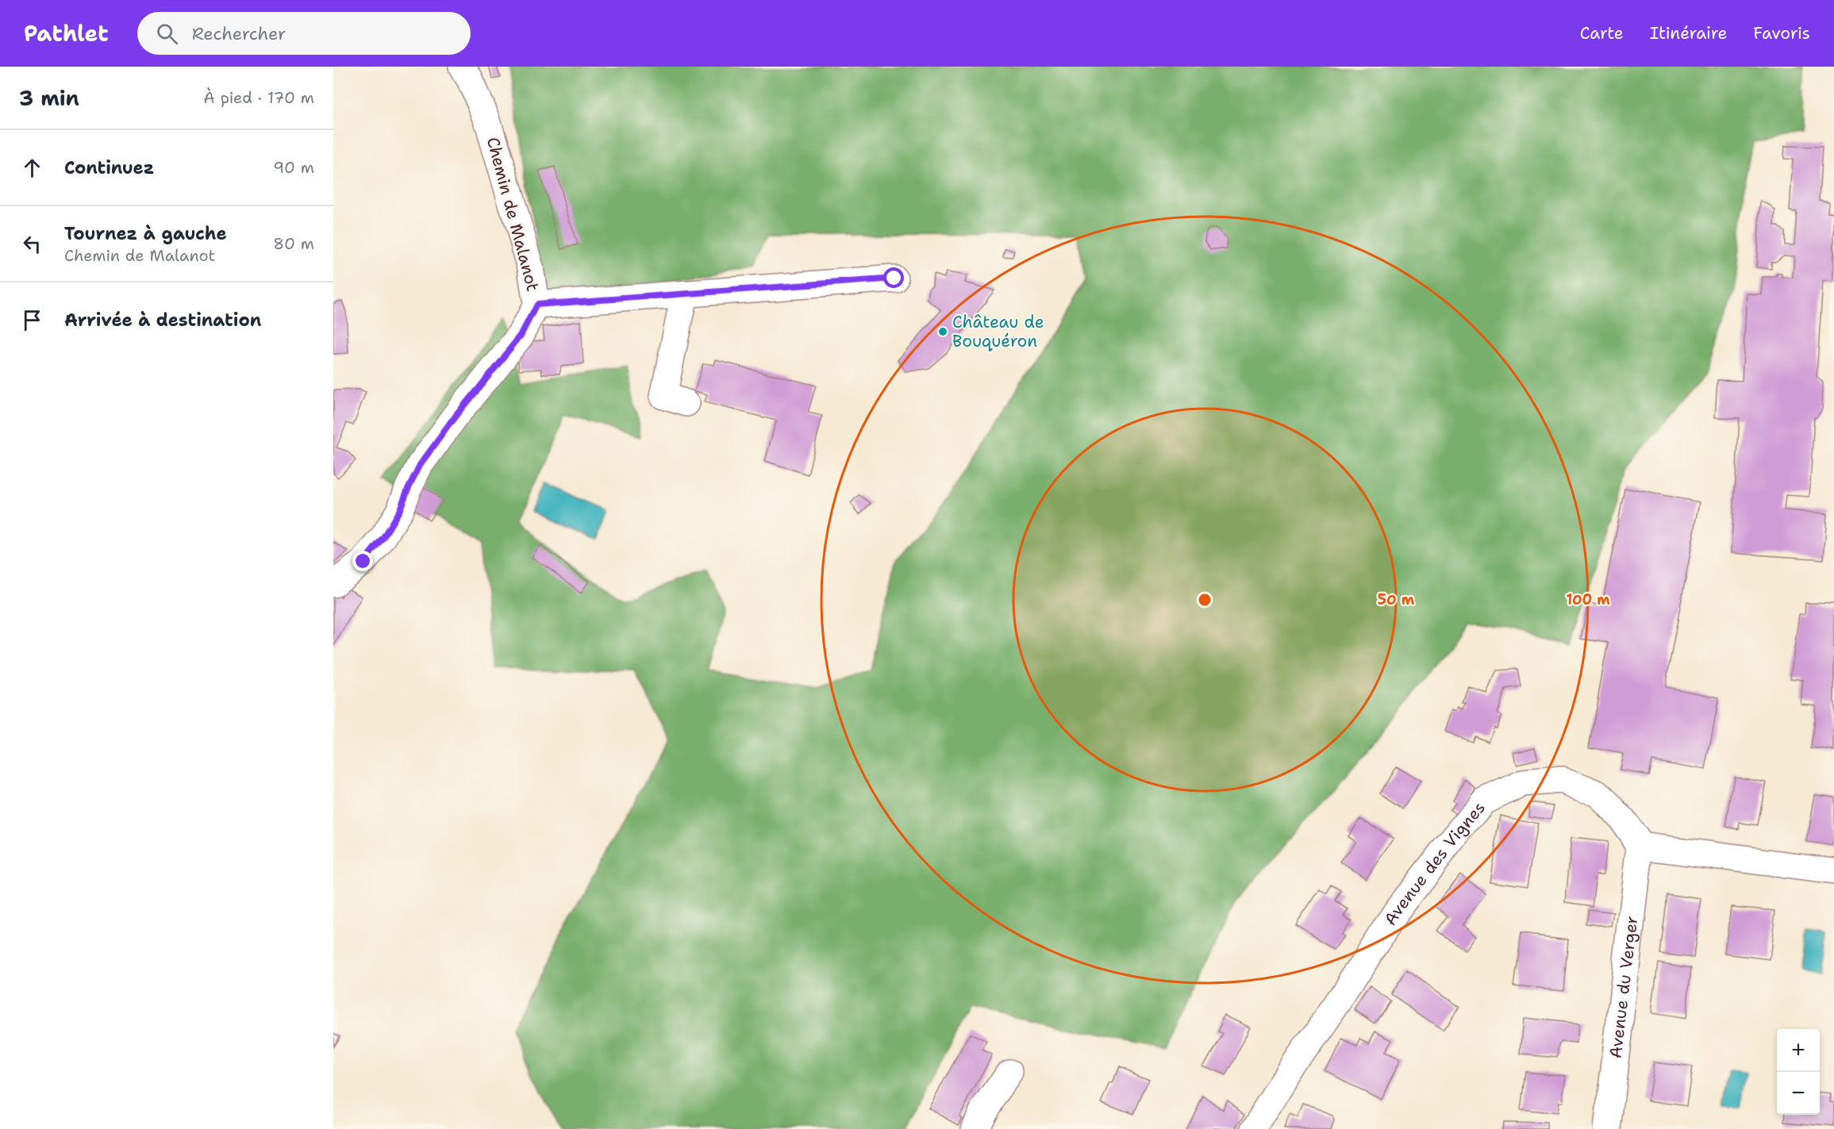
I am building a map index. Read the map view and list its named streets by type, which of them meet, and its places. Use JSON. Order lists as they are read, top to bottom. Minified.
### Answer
{"streets":{"street":["Chemin de Malanot","Avenue des Vignes","Avenue du Verger"]},"crossings":[["Avenue des Vignes","Avenue du Verger"]],"places":["Château de Bouquéron"],"page":{"header":"Pathlet","search":"Rechercher","nav":["Carte","Itinéraire","Favoris"],"heading":["3 min","À pied · 170 m"],"list":[["Continuez","90 m"],["Tournez à gauche","Chemin de Malanot","80 m"],"Arrivée à destination"],"map_buttons":["+","−"]},"rings":["50 m","100 m"]}
